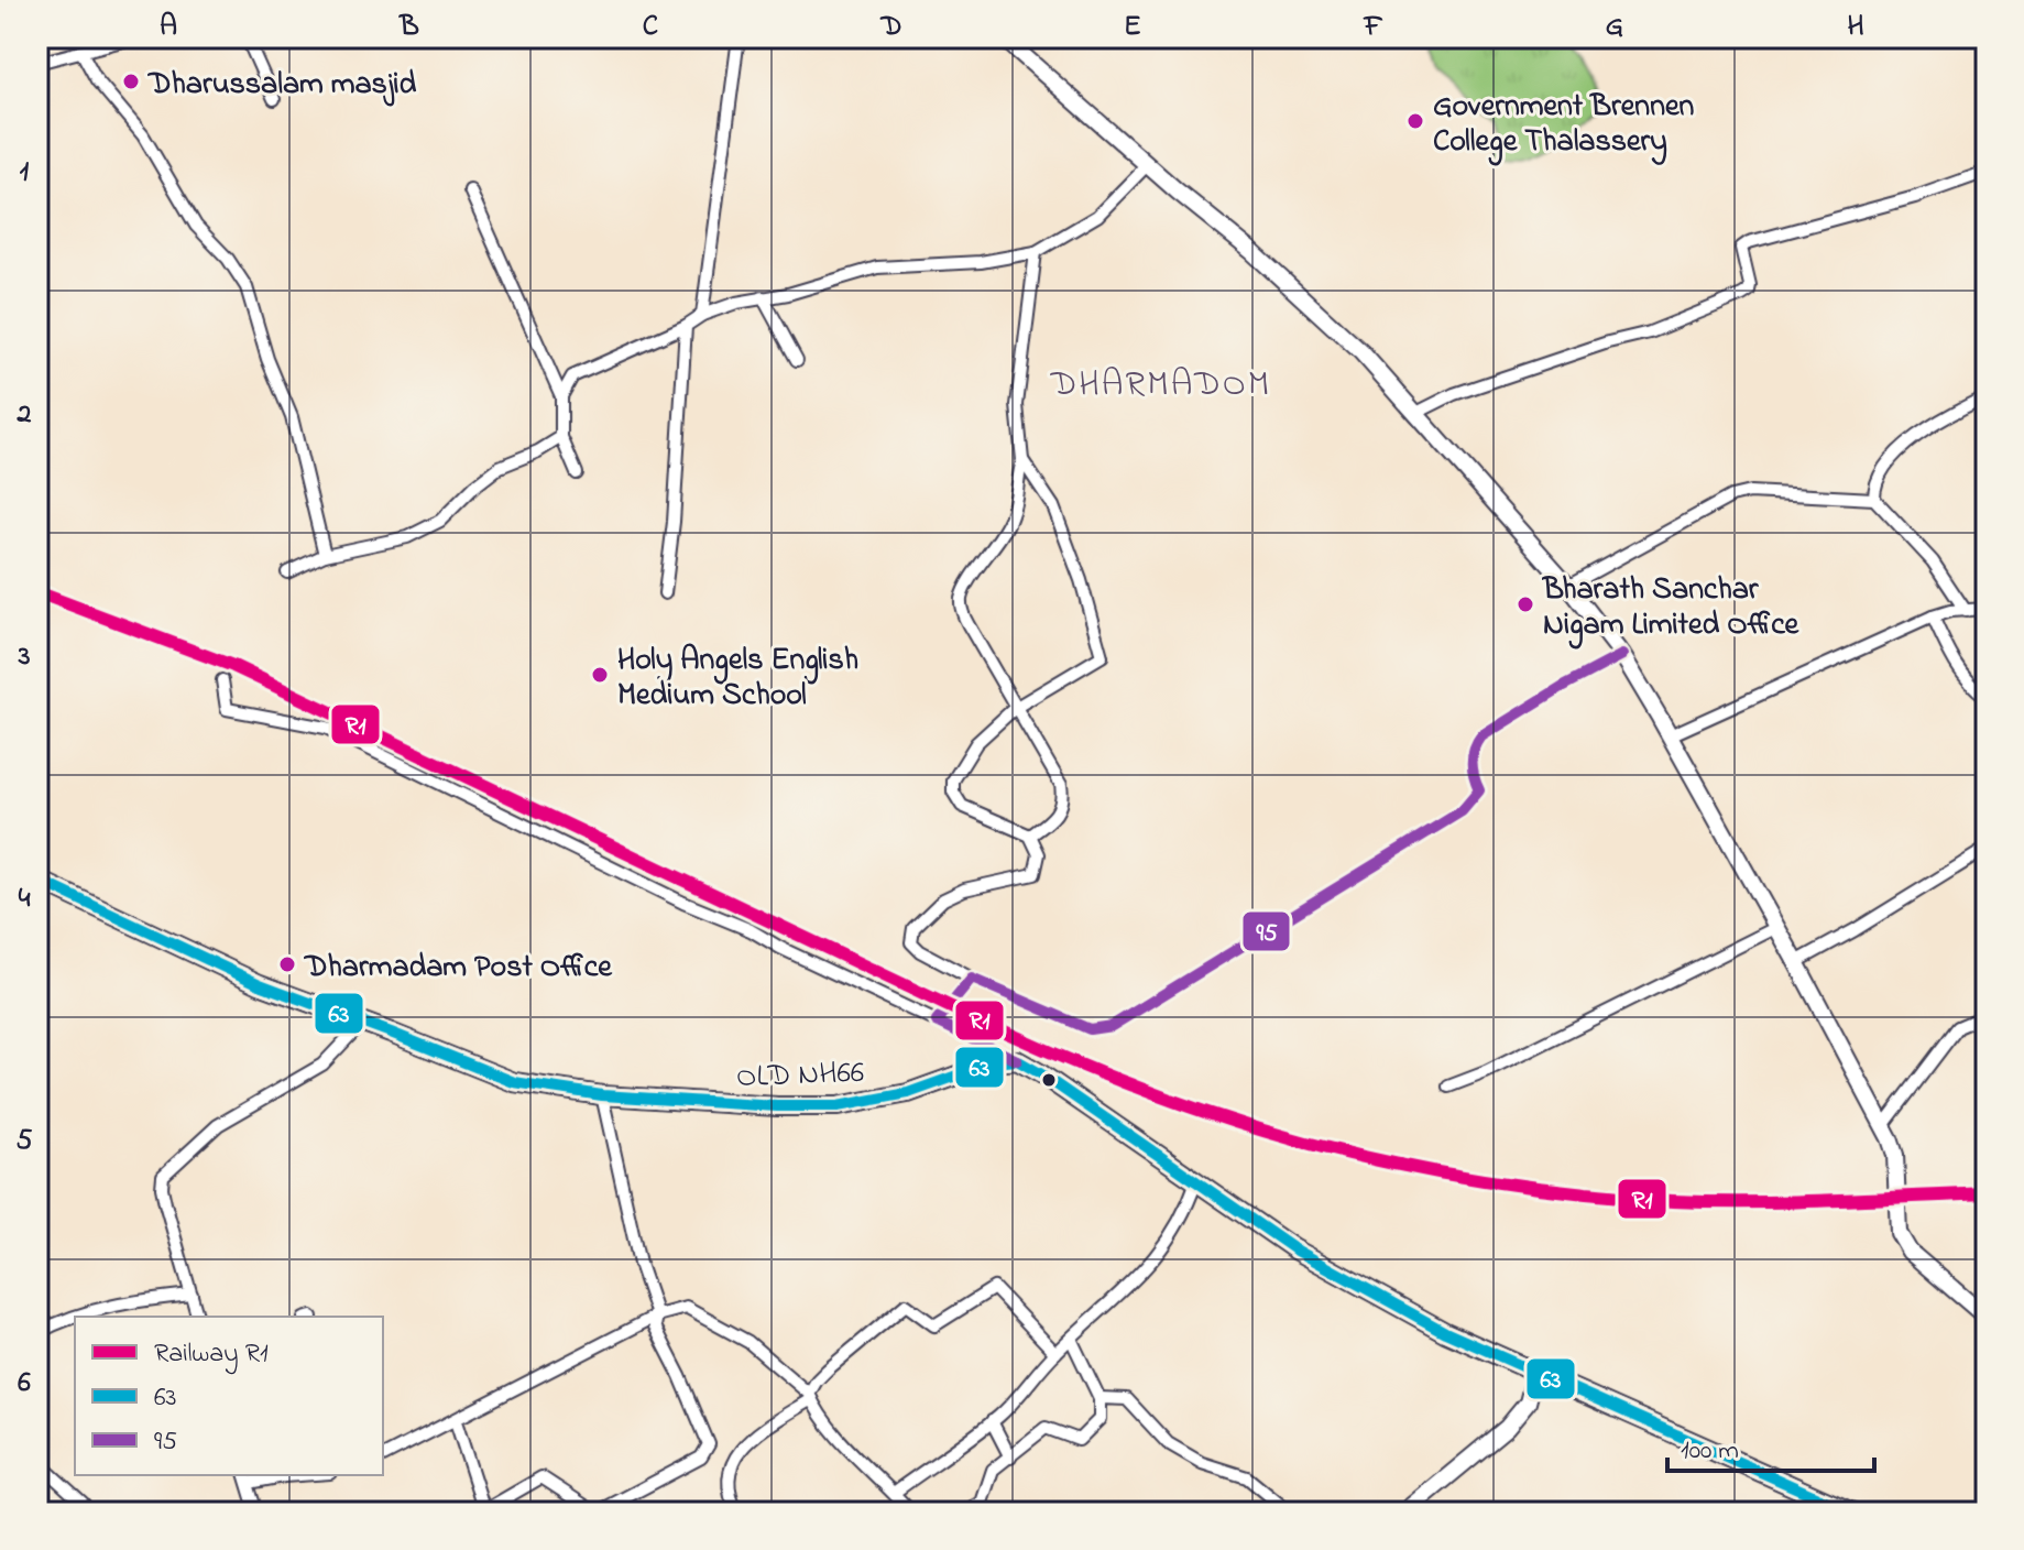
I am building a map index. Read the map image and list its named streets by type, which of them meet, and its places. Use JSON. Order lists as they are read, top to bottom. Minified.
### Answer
{"streets":{"main road":["OLD NH66"]},"districts":["DHARMADOM"],"places":["Dharussalam masjid","Government Brennen College Thalassery","Bharath Sanchar Nigam Limited Office","Holy Angels English Medium School","Dharmadam Post Office"],"lines":["rail line R1","transit line 95","transit line 63"],"legend":["Railway R1","63","95"],"scale_bar":"100 m","grid":{"columns":["A","B","C","D","E","F","G","H"],"rows":["1","2","3","4","5","6"]}}
